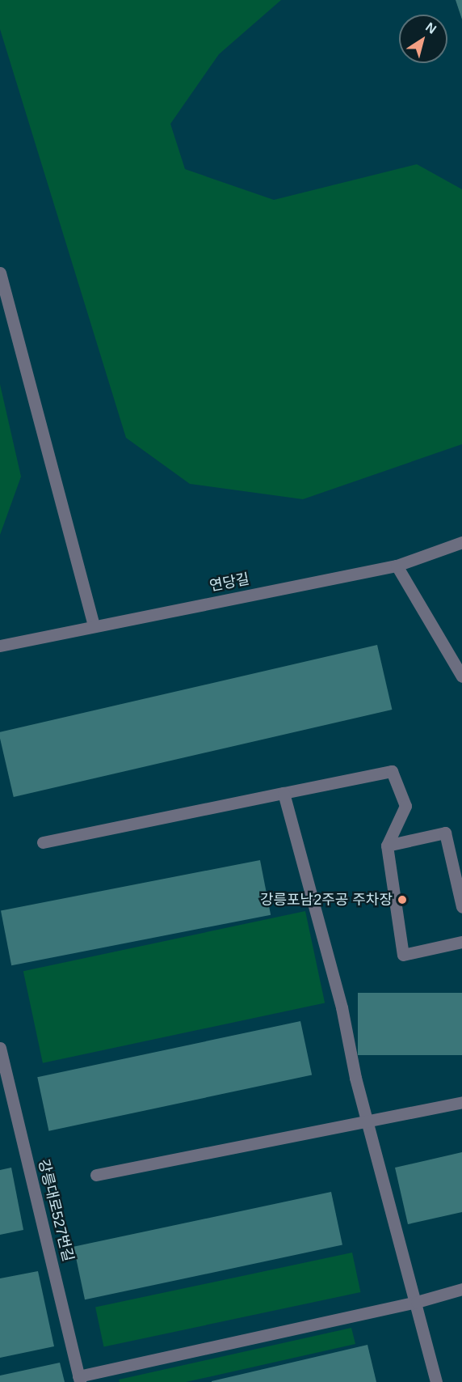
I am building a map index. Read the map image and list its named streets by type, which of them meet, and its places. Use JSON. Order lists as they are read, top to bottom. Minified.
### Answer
{"streets":{"street":["연당길","강릉대로527번길"]},"places":["강릉포남2주공 주차장"],"north":"top right"}
